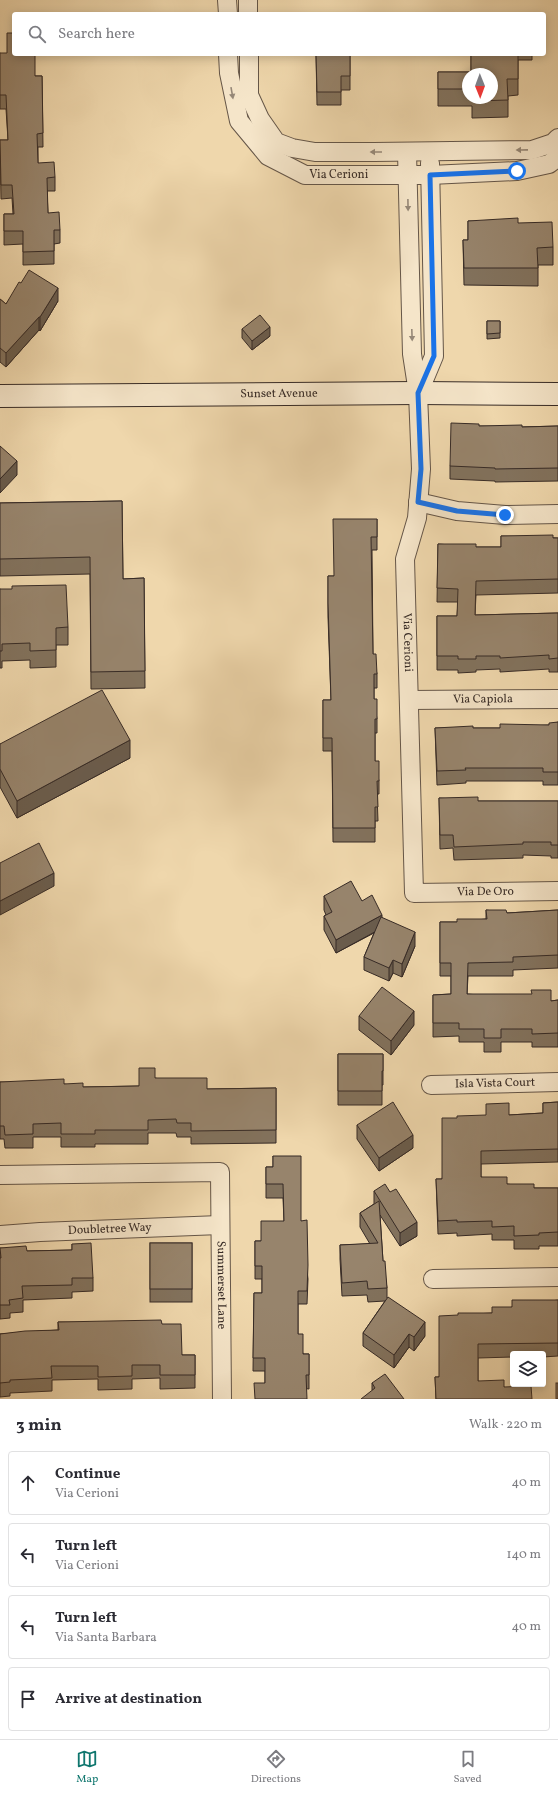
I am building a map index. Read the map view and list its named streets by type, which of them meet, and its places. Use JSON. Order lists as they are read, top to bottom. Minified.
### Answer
{"streets":{"main road":["Sunset Avenue"],"street":["Via Cerioni","Via Capiola","Via De Oro","Isla Vista Court","Doubletree Way","Summerset Lane"]},"crossings":[["Via Cerioni","Sunset Avenue"],["Via Cerioni","Via Capiola"],["Via Cerioni","Via De Oro"],["Doubletree Way","Summerset Lane"]],"north":"bottom","page":{"search":"Search here","heading":["3 min","Walk · 220 m"],"list":[["Continue","Via Cerioni","40 m"],["Turn left","Via Cerioni","140 m"],["Turn left","Via Santa Barbara","40 m"],"Arrive at destination"],"nav":["Map","Directions","Saved"]}}
